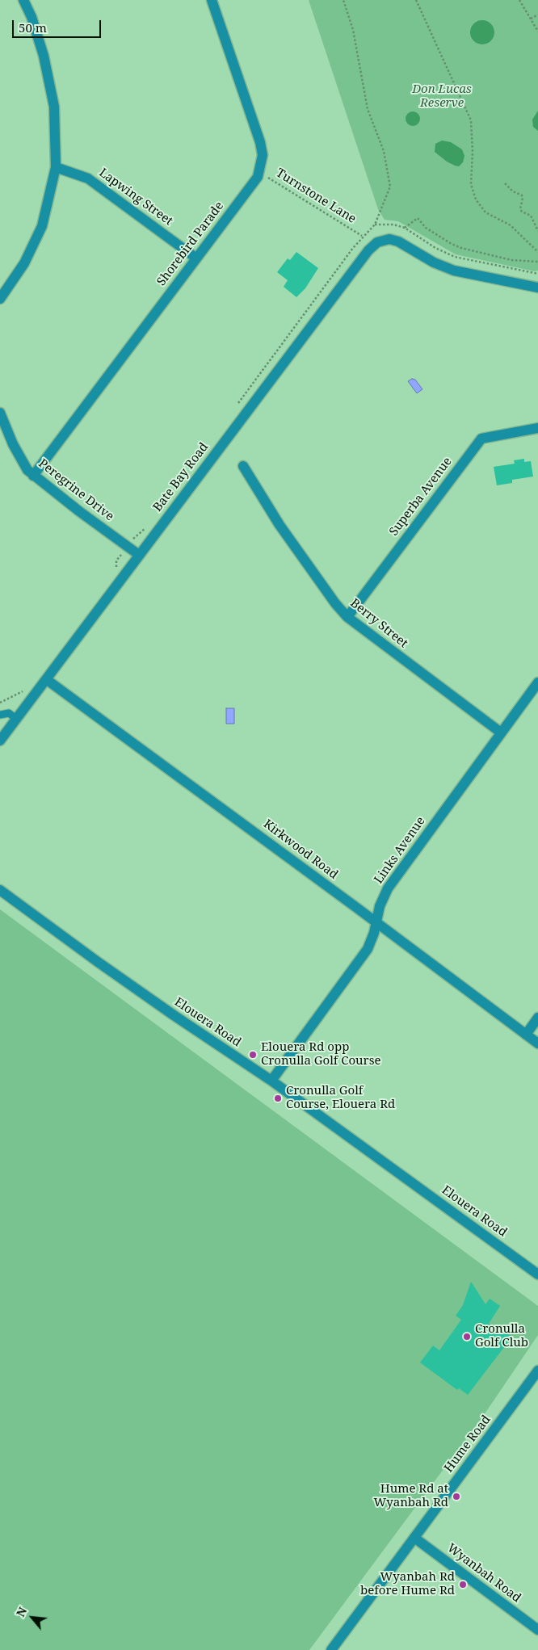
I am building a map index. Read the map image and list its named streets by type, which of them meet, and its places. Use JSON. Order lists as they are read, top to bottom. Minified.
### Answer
{"streets":{"street":["Lapwing Street","Shorebird Parade","Bate Bay Road","Peregrine Drive","Superba Avenue","Berry Street","Kirkwood Road","Links Avenue","Elouera Road","Hume Road","Wyanbah Road"],"path":["Turnstone Lane"]},"crossings":[["Turnstone Lane","Shorebird Parade"],["Lapwing Street","Shorebird Parade"],["Shorebird Parade","Peregrine Drive"],["Bate Bay Road","Peregrine Drive"],["Bate Bay Road","Kirkwood Road"],["Superba Avenue","Berry Street"],["Berry Street","Links Avenue"],["Kirkwood Road","Links Avenue"],["Links Avenue","Elouera Road"],["Hume Road","Wyanbah Road"]],"parks":["Don Lucas Reserve"],"places":["Elouera Rd opp Cronulla Golf Course","Cronulla Golf Course, Elouera Rd","Cronulla Golf Club","Hume Rd at Wyanbah Rd","Wyanbah Rd before Hume Rd"],"scale_bar":"50 m","north":"top left"}
